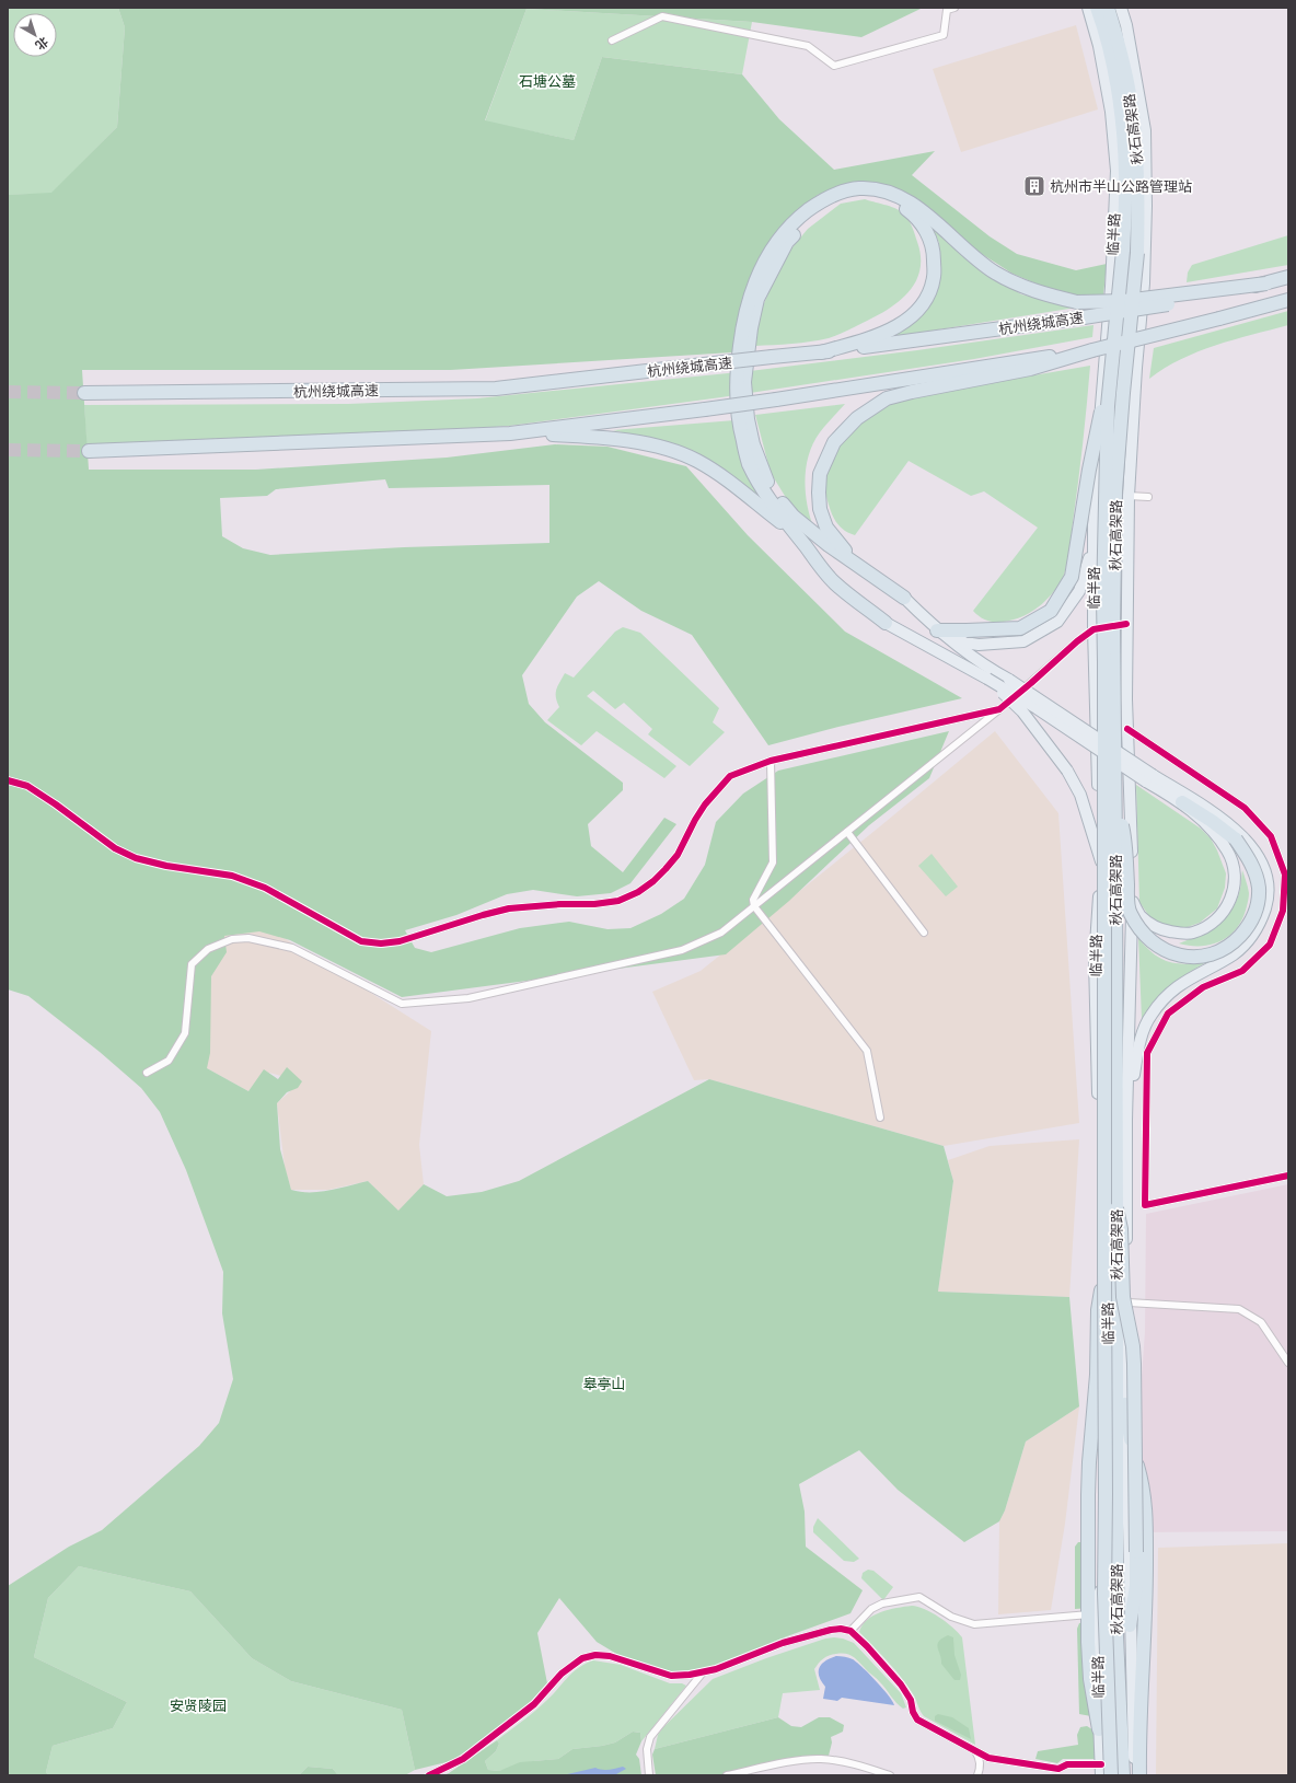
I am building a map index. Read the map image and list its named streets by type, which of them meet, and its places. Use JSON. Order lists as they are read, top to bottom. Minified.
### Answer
{"streets":{"highway":["秋石高架路","杭州绕城高速"],"main road":["临半路"]},"crossings":[["秋石高架路","临半路"]],"parks":["石塘公墓","皋亭山","安贤陵园"],"places":{"building":["杭州市半山公路管理站"]},"north":"bottom right"}
